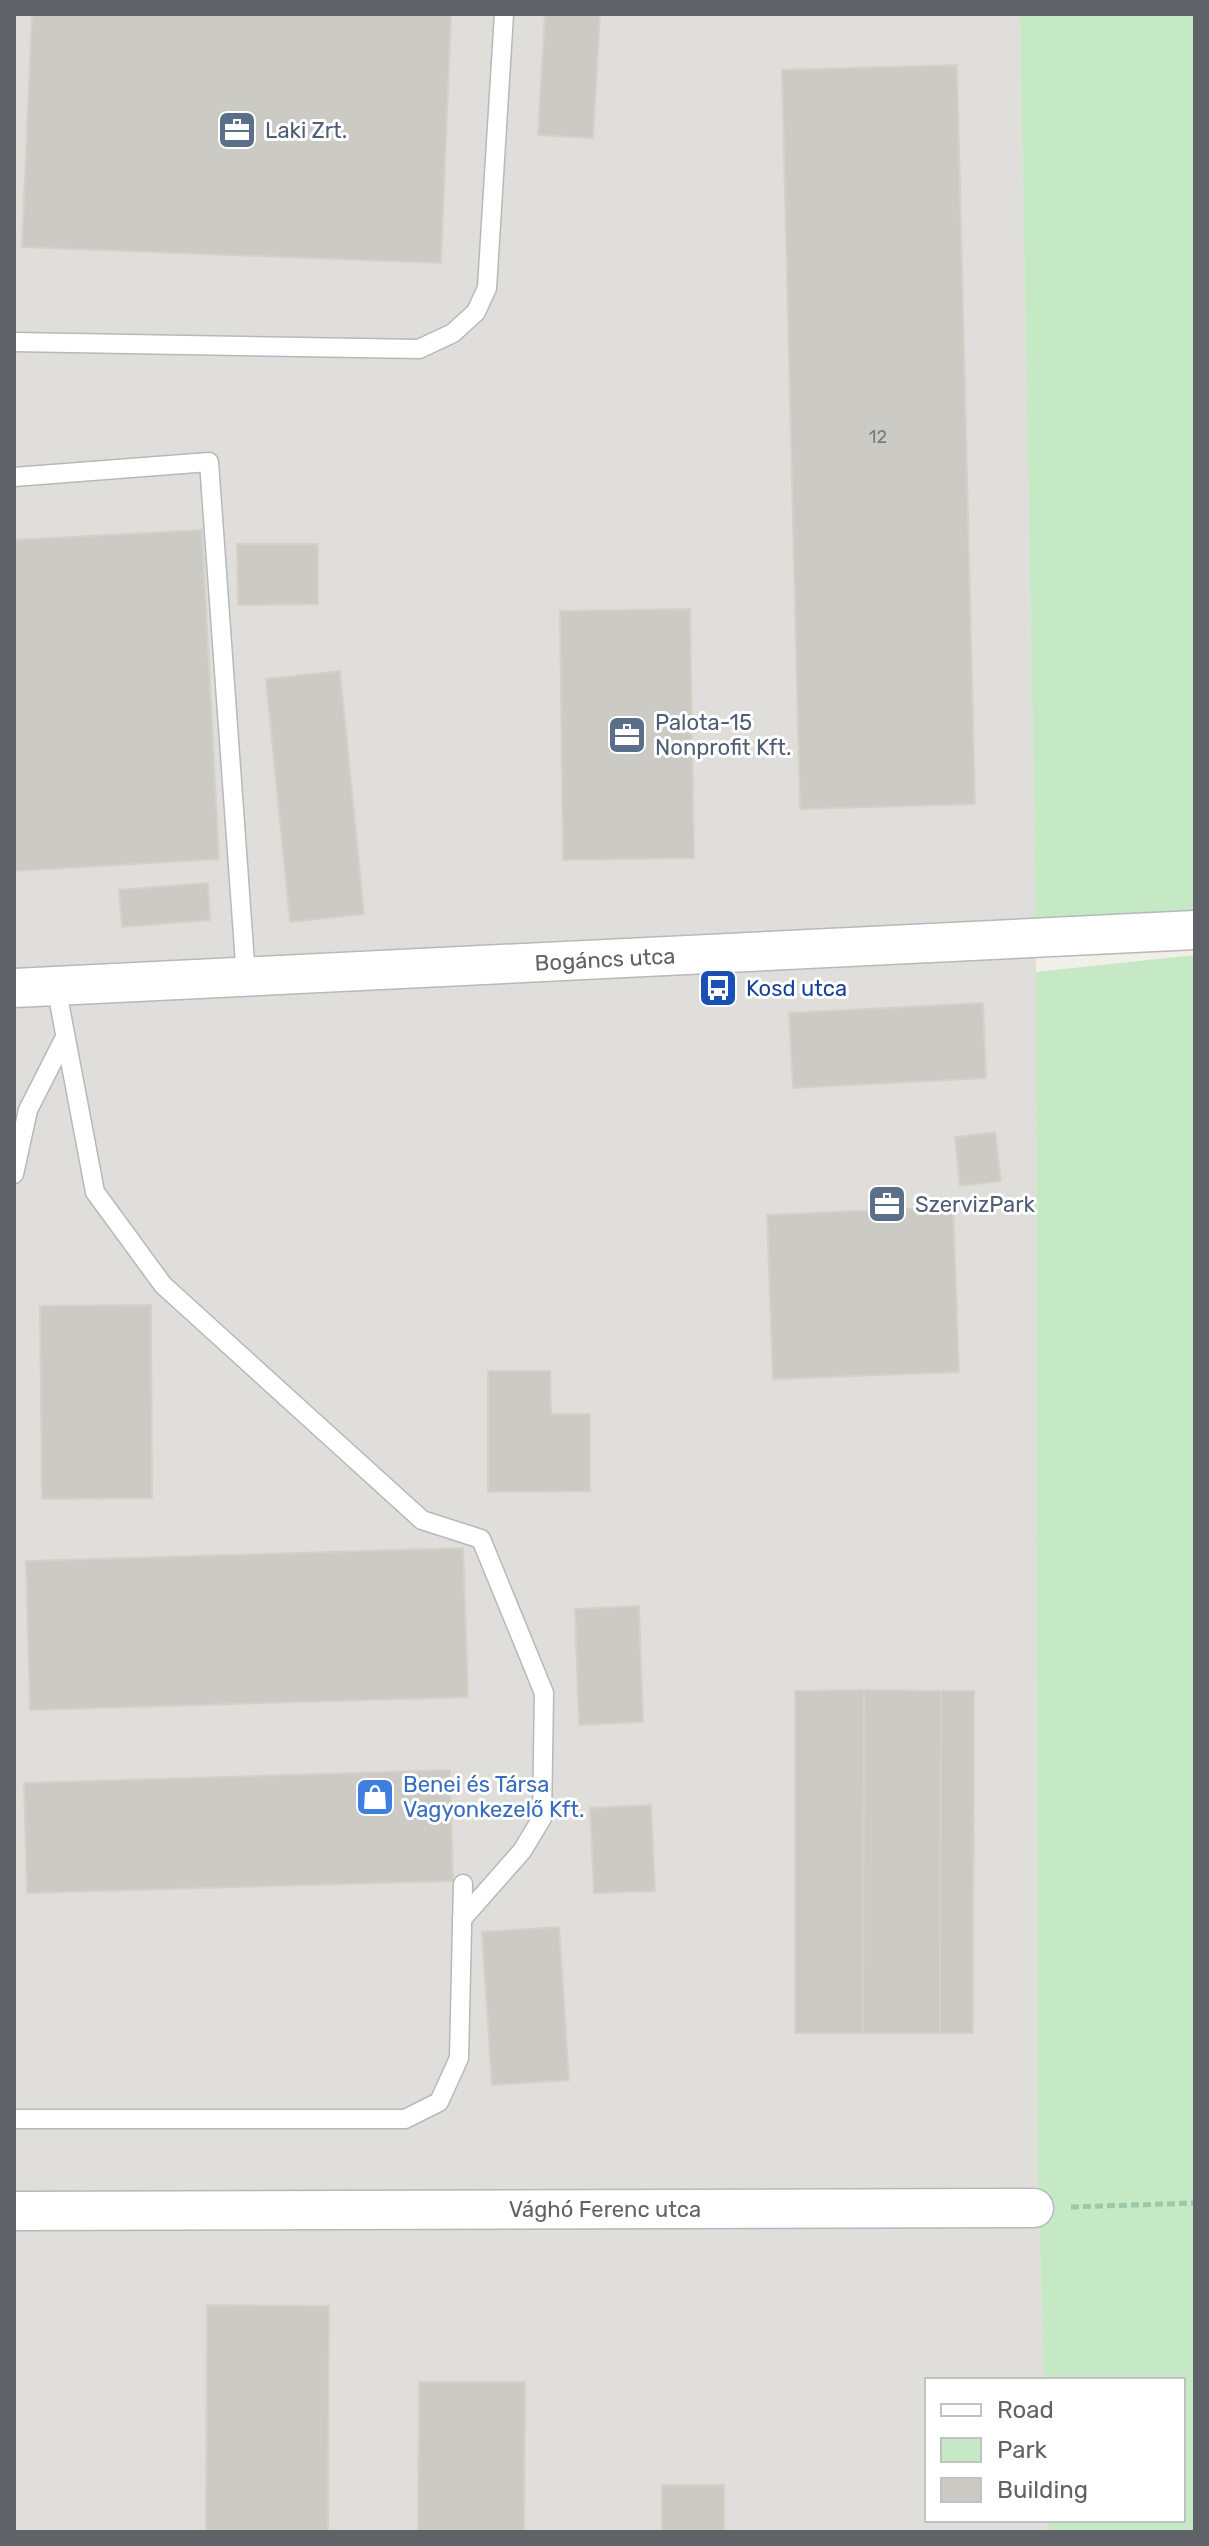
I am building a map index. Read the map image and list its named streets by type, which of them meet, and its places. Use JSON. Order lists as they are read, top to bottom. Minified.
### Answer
{"streets":{"street":["Bogáncs utca","Vághó Ferenc utca"]},"places":{"office":["Laki Zrt.","Palota-15 Nonprofit Kft.","SzervizPark"],"bus stop":["Kosd utca"],"shop":["Benei és Társa Vagyonkezelő Kft."]},"house_numbers":["12"],"legend":["Road","Park","Building"]}
